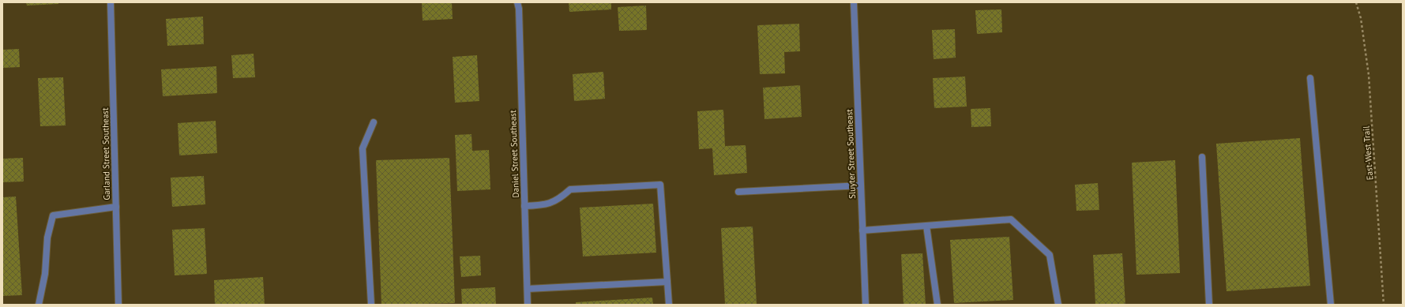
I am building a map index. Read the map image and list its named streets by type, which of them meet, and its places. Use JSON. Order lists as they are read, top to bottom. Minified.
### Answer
{"streets":{"street":["Garland Street Southeast","Daniel Street Southeast","Sluyter Street Southeast"],"path":["East-West Trail"]}}
